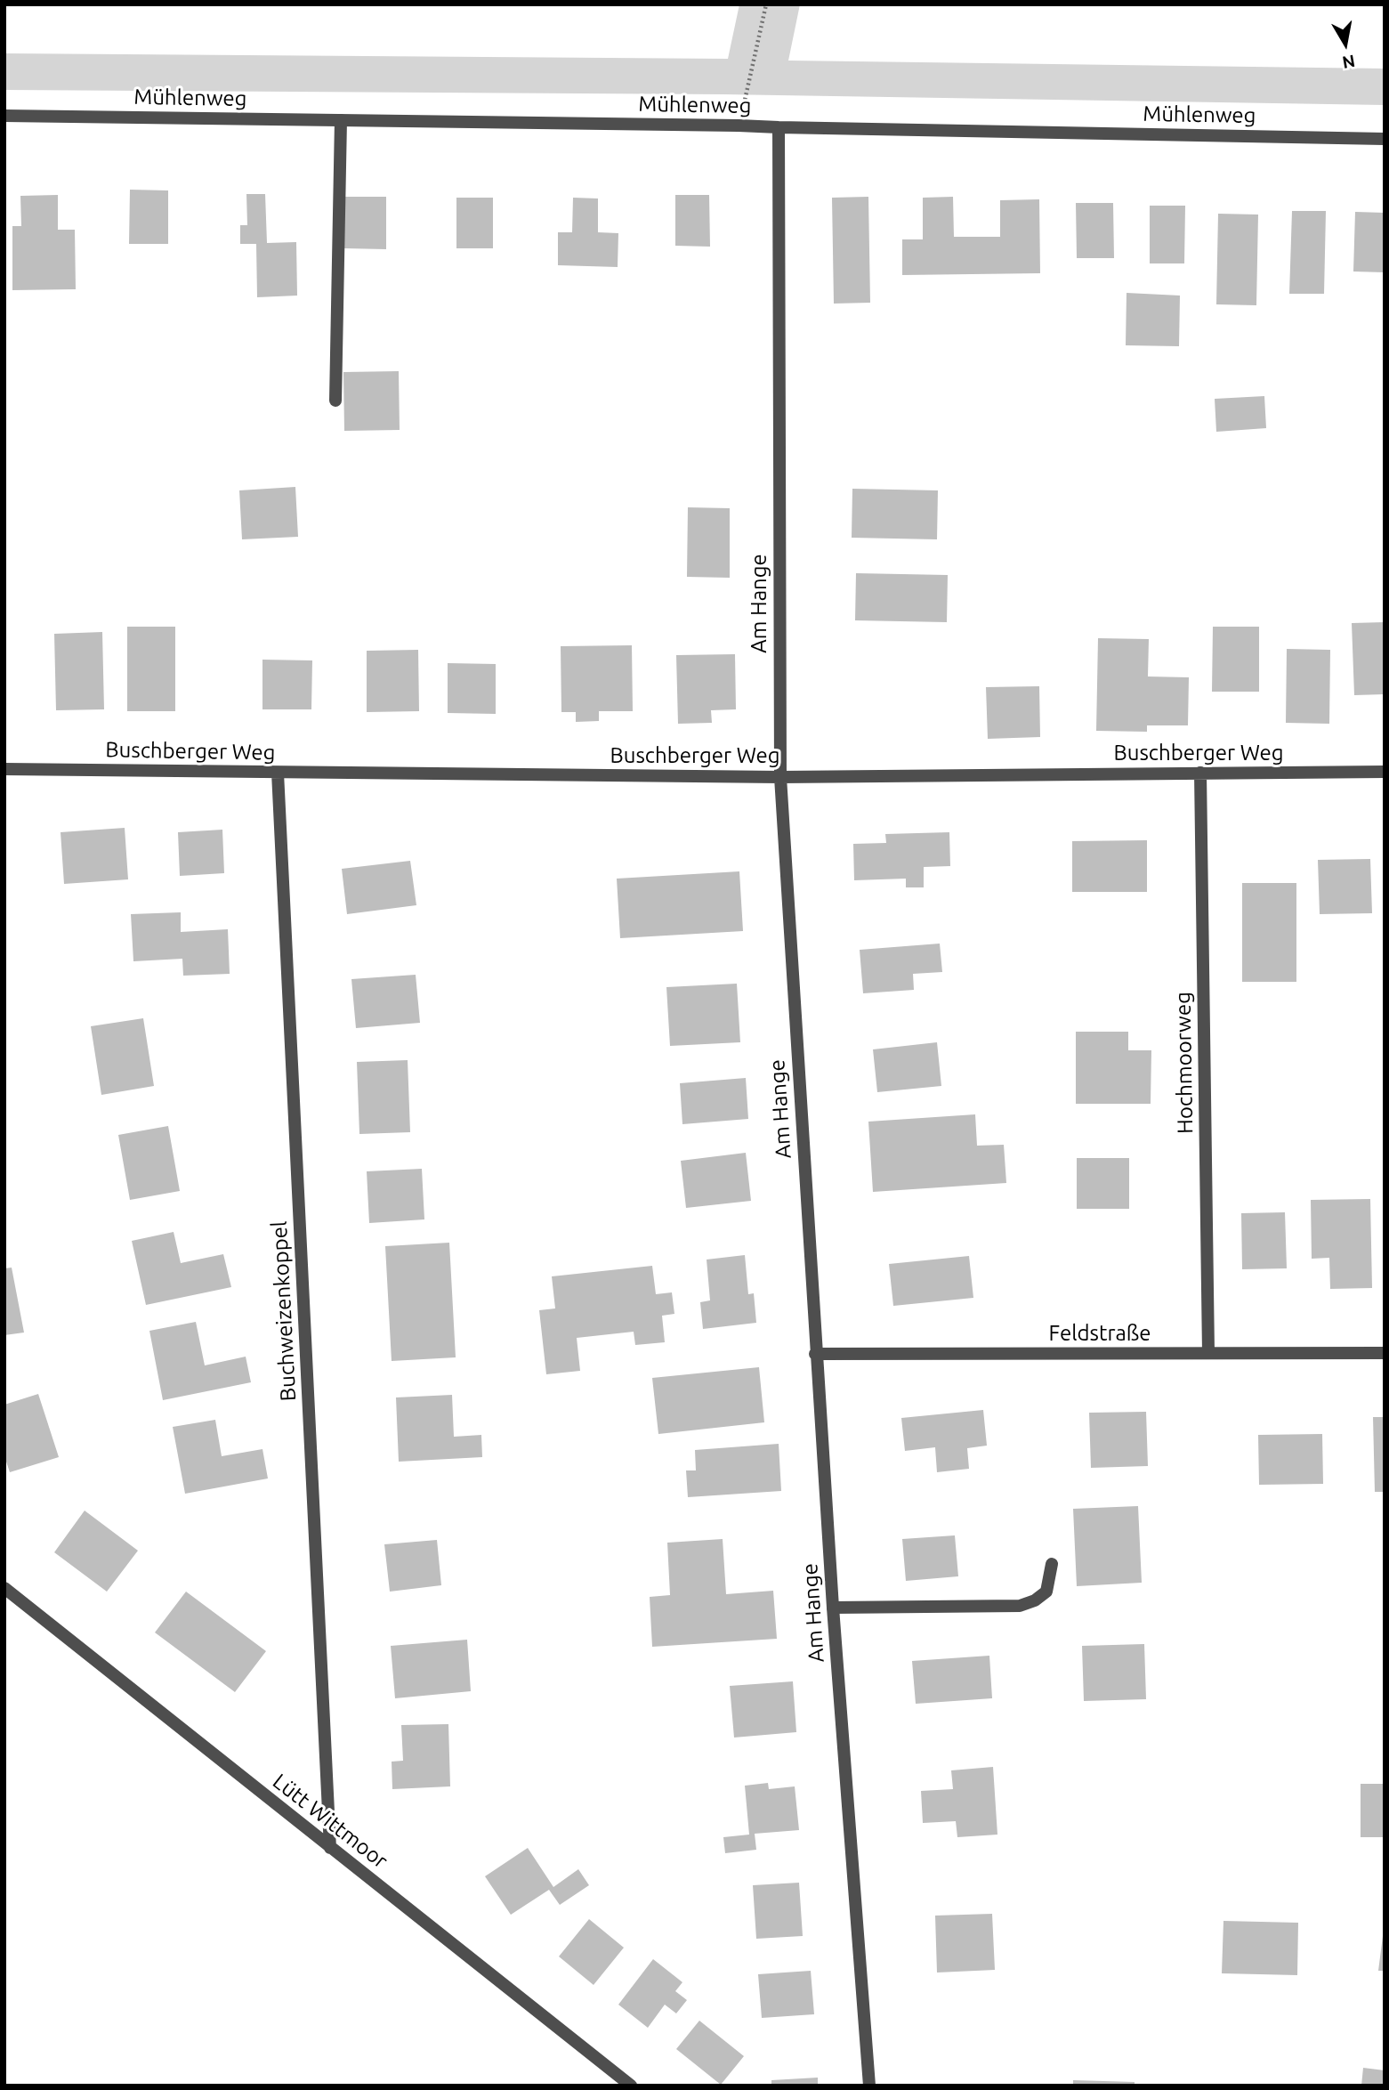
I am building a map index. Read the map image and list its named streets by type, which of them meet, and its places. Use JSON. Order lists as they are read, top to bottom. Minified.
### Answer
{"streets":{"street":["Mühlenweg","Am Hange","Buschberger Weg","Hochmoorweg","Buchweizenkoppel","Feldstraße","Lütt Wittmoor"]},"crossings":[["Mühlenweg","Am Hange"],["Am Hange","Buschberger Weg"],["Am Hange","Feldstraße"],["Buschberger Weg","Hochmoorweg"],["Buschberger Weg","Buchweizenkoppel"],["Hochmoorweg","Feldstraße"],["Buchweizenkoppel","Lütt Wittmoor"]],"north":"bottom"}
